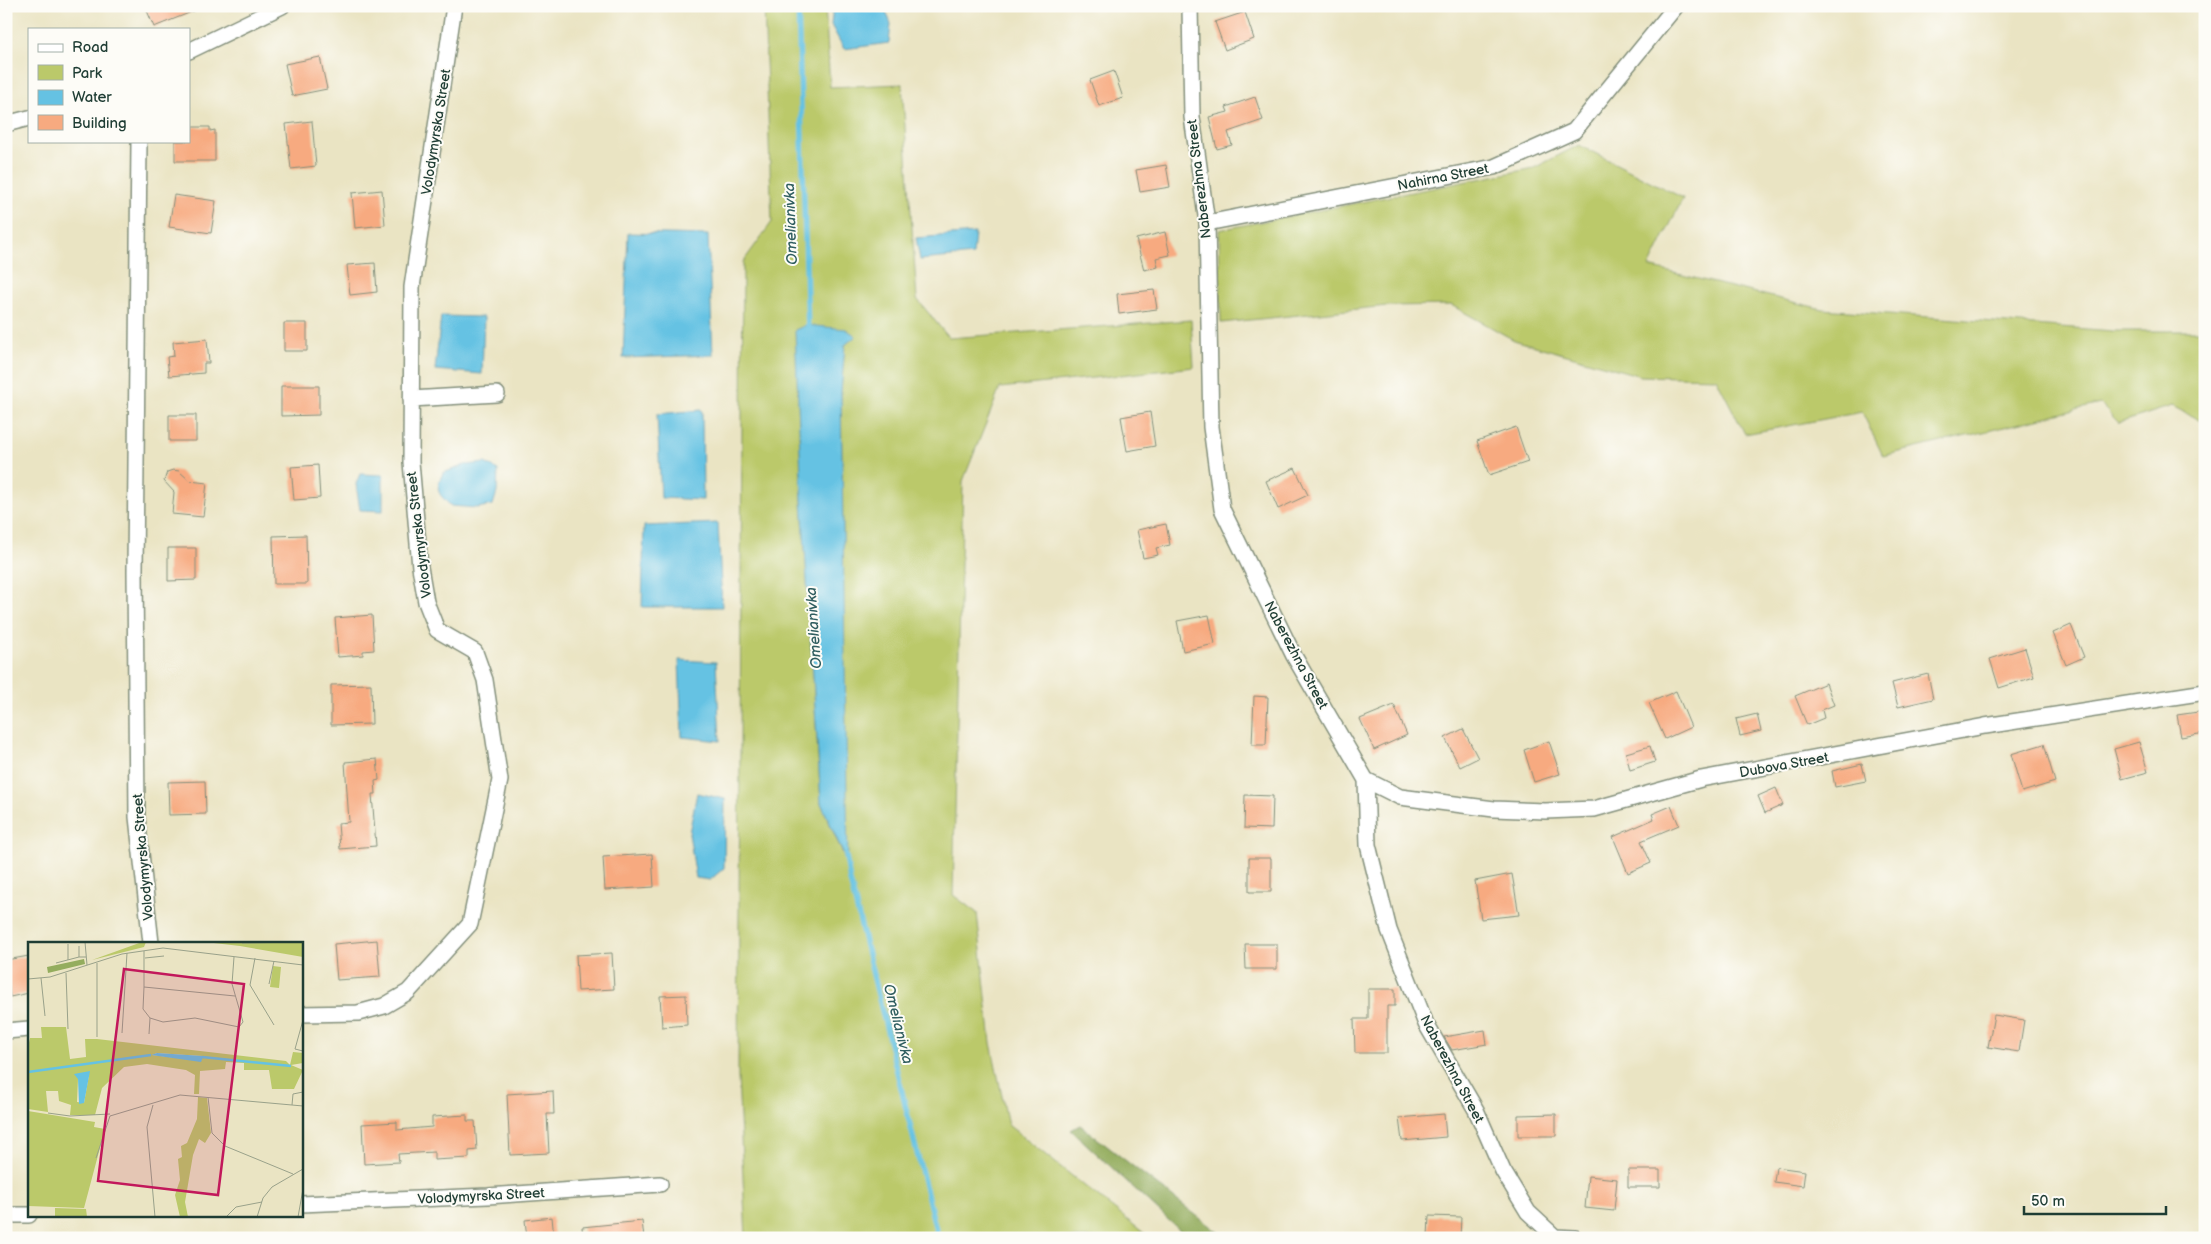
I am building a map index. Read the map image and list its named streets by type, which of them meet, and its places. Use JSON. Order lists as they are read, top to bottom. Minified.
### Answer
{"streets":{"street":["Volodymyrska Street","Nahirna Street","Naberezhna Street","Dubova Street"]},"crossings":[["Nahirna Street","Naberezhna Street"],["Naberezhna Street","Dubova Street"]],"water":["Omelianivka"],"legend":["Road","Park","Water","Building"],"scale_bar":"50 m"}
